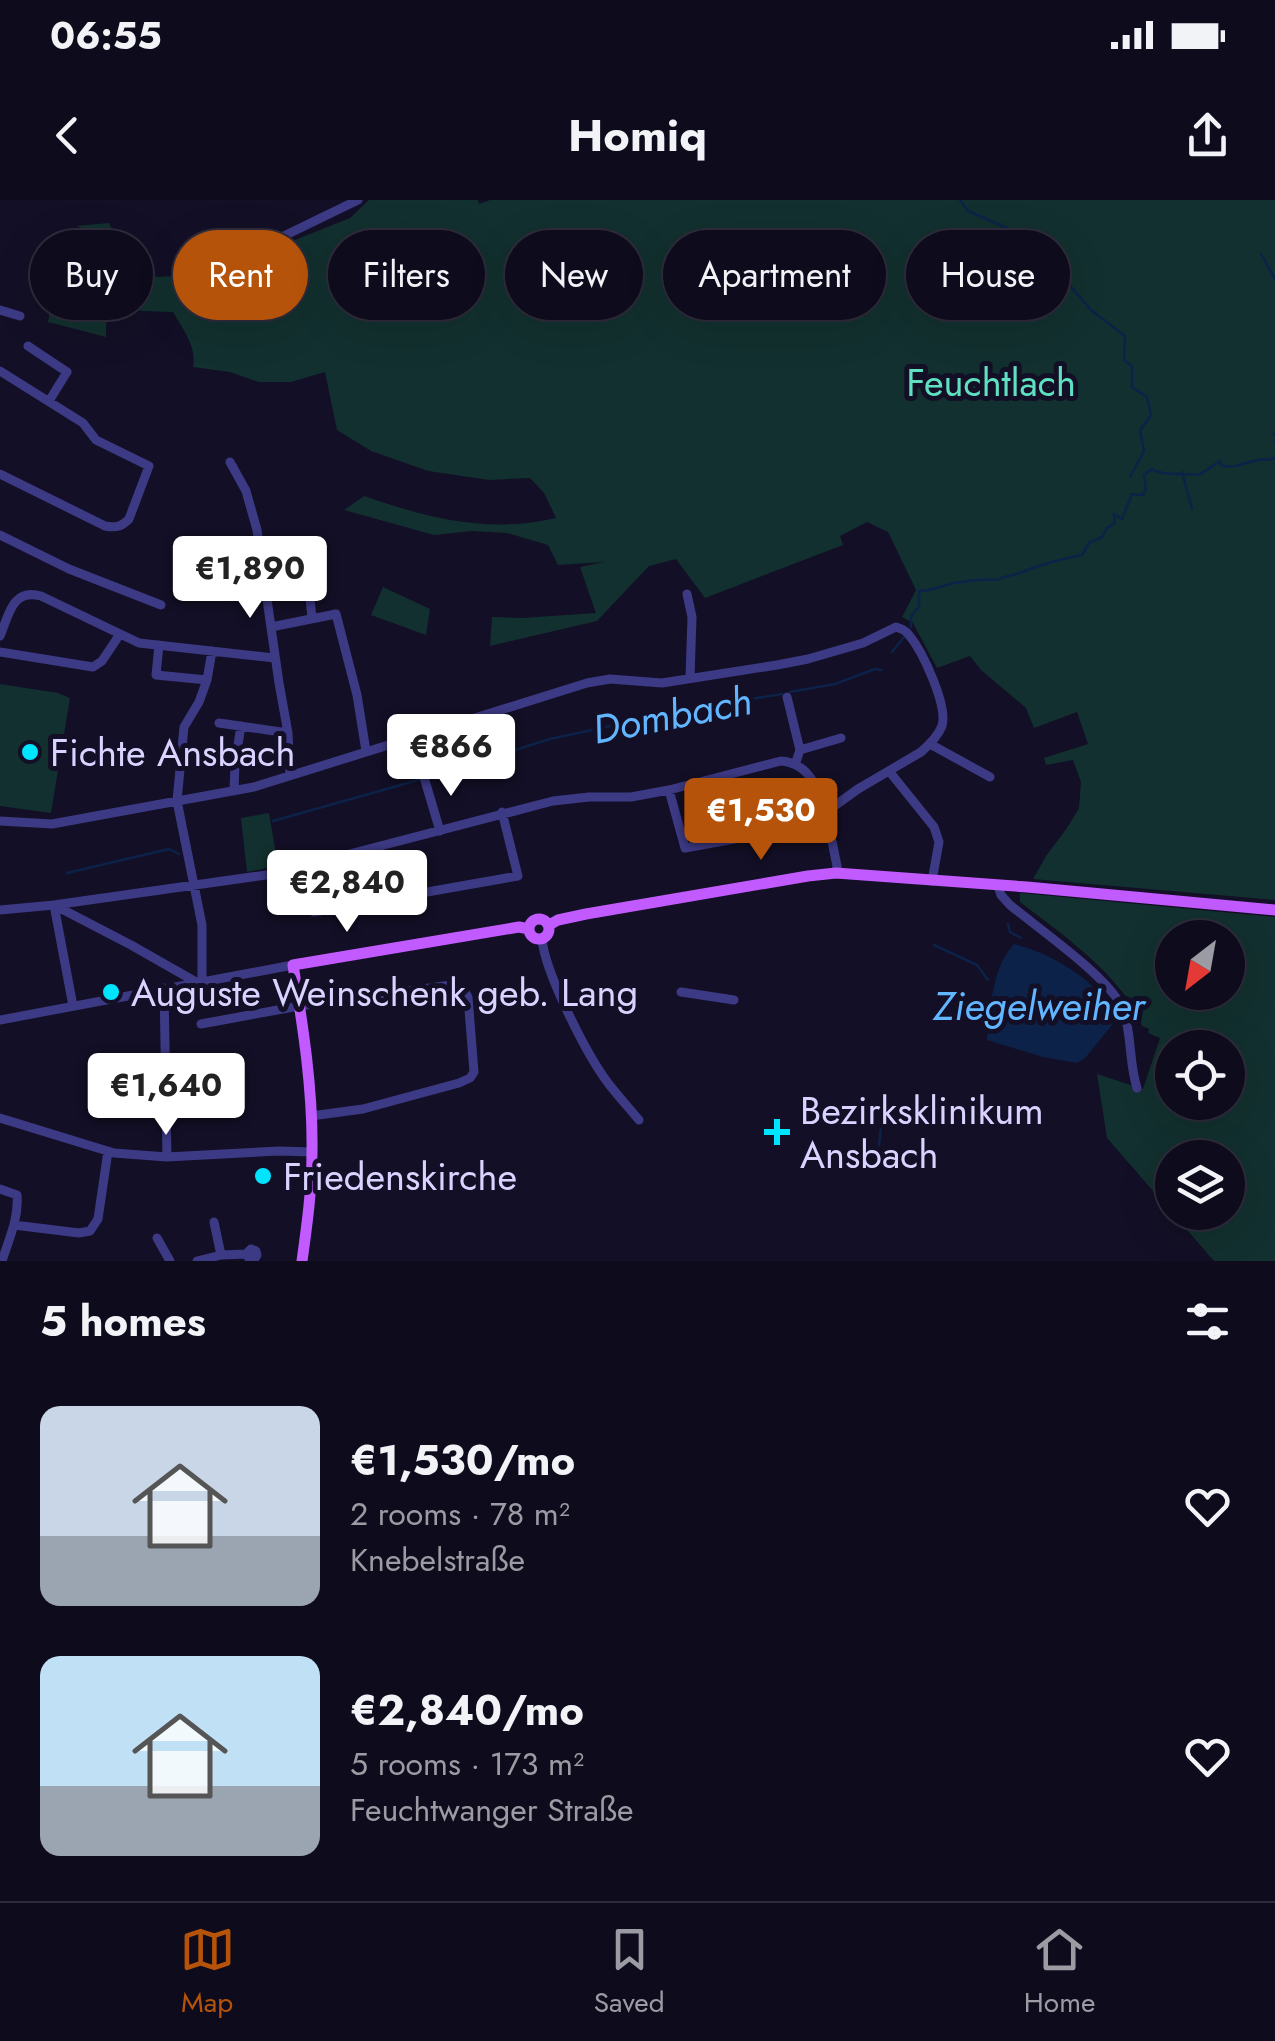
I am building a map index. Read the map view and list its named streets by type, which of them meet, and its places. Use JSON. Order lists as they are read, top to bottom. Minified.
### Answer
{"water":["Dombach","Ziegelweiher"],"parks":["Feuchtlach"],"places":{"other":["Fichte Ansbach","Auguste Weinschenk geb. Lang","Friedenskirche"],"health":["Bezirksklinikum Ansbach"]},"north":"bottom left","page":{"status":"06:55","header":"Homiq","chip":["Buy","Rent","Filters","New","Apartment","House"],"price":["€1,890","€866","€1,530","€2,840","€1,640"],"heading":"5 homes","list":[{"name":"€1,530/mo","note":"2 rooms · 78 m² · Knebelstraße"},{"name":"€2,840/mo","note":"5 rooms · 173 m² · Feuchtwanger Straße"}],"tabs":["Map","Saved","Home"]}}
